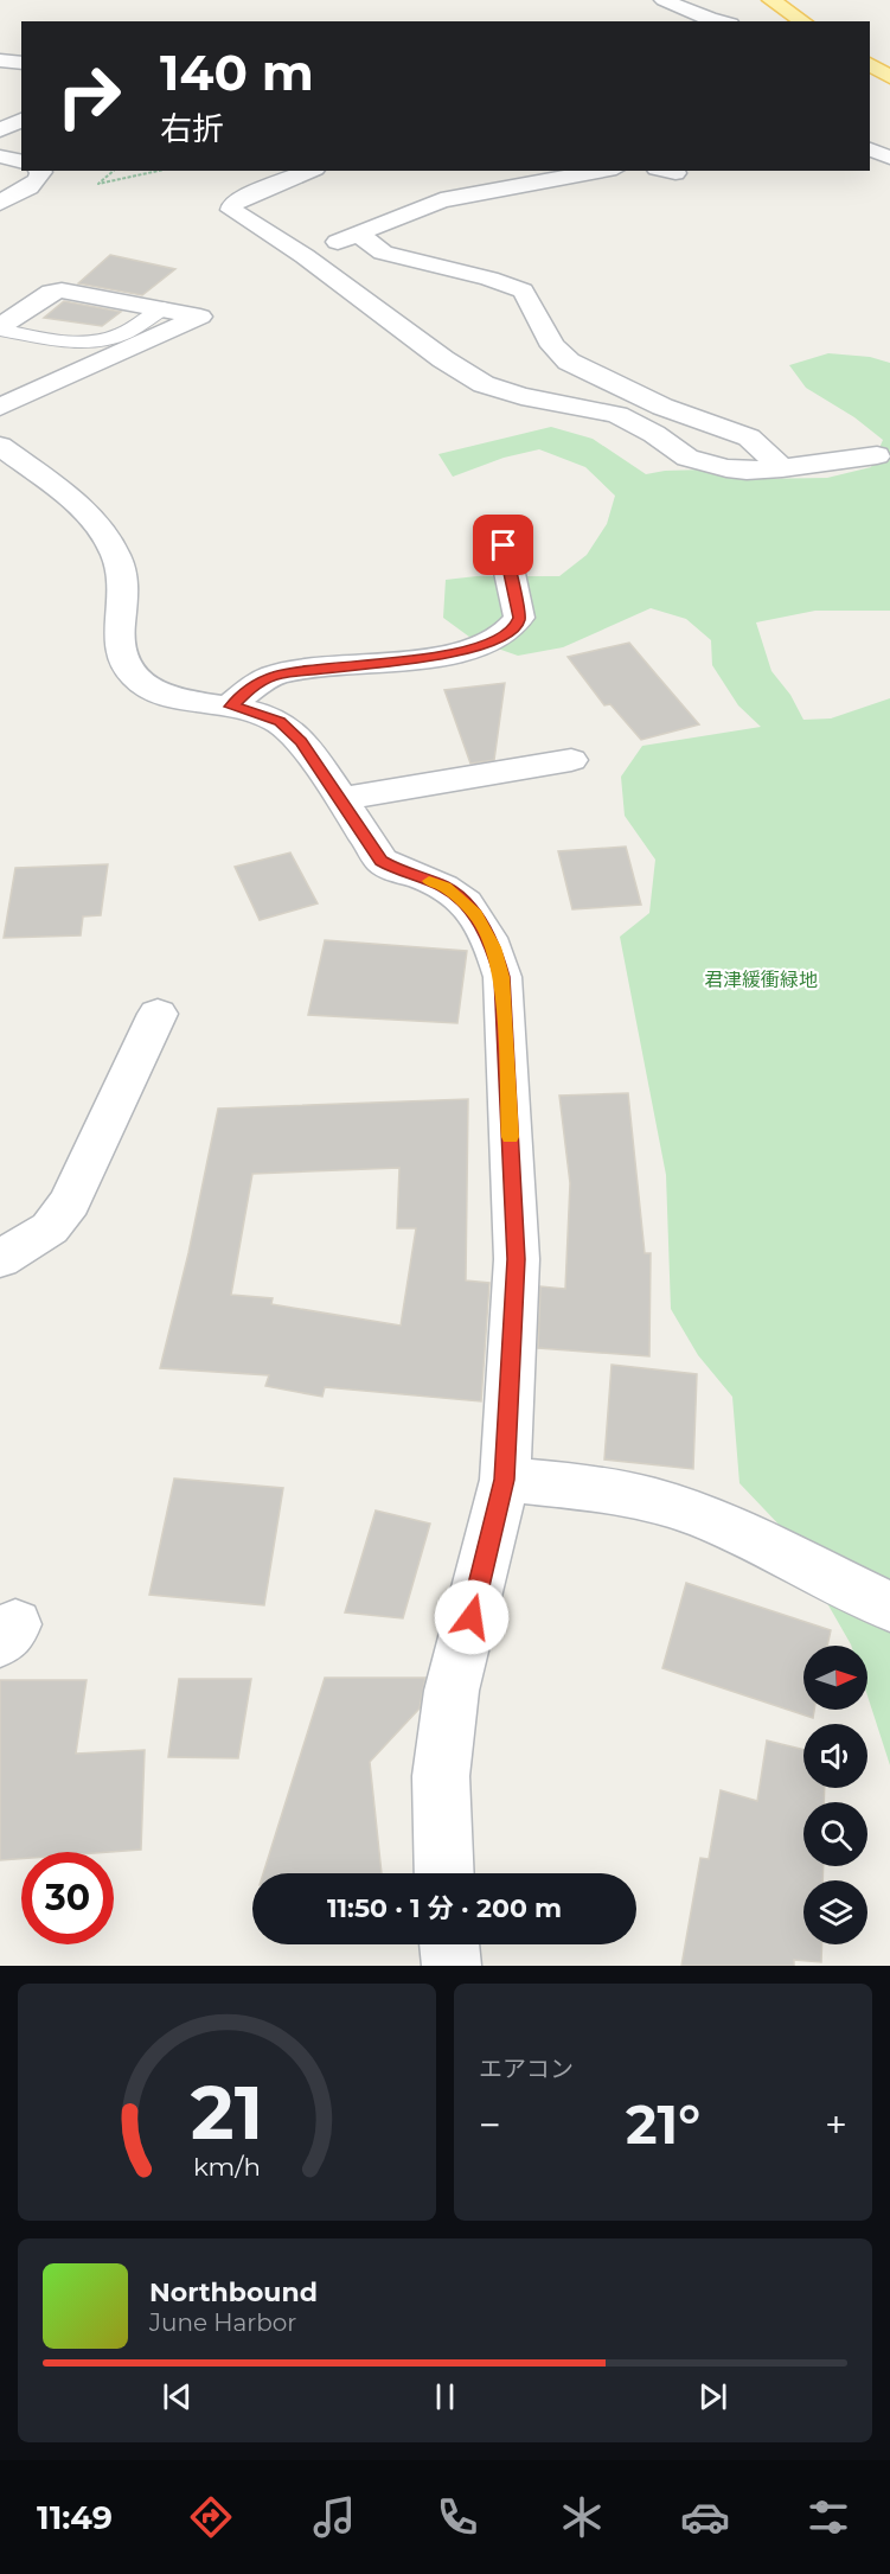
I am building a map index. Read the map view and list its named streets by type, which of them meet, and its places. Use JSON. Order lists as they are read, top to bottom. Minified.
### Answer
{"parks":["君津緩衝緑地"],"north":"right","page":{"turn":["140 m","右折"],"limit":"30","trip":"11:50 · 1 分 · 200 m","tile":"エアコン","heat":["−","21°","+"],"song":["Northbound","June Harbor"],"tabs":"11:49","gauge":["21","km/h"]}}
